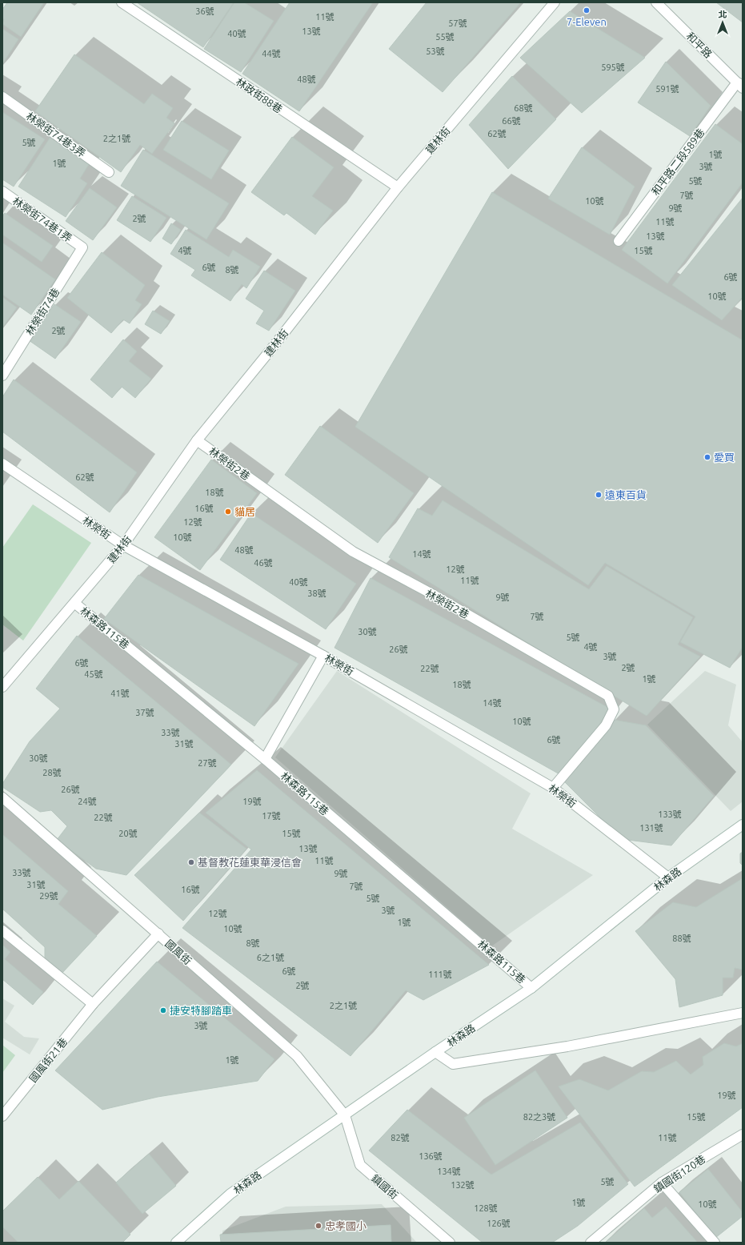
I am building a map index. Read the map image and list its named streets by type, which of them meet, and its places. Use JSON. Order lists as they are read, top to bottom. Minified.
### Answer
{"streets":{"street":["和平路","林政街88巷","林榮街74巷3弄","建林街","和平路二段589巷","林榮街74巷1弄","林榮街74巷","林榮街2巷","林榮街","林森路115巷","林森路","國風街","國風街21巷","鎮國街120巷","鎮國街"]},"crossings":[["和平路","和平路二段589巷"],["林政街88巷","建林街"],["建林街","林榮街2巷"],["建林街","林榮街"],["建林街","林森路115巷"],["林榮街74巷1弄","林榮街74巷"],["林榮街2巷","林榮街"],["林榮街","林森路"],["林森路115巷","林森路"],["林森路","國風街"],["林森路","鎮國街"],["國風街","國風街21巷"],["國風街","鎮國街"]],"places":["7-Eleven","愛買","遠東百貨","貓居","基督教花蓮東華浸信會","捷安特腳踏車","忠孝國小"],"house_numbers":["36號","11號","57號","13號","40號","55號","53號","44號","595號","48號","591號","68號","66號","62號","2之1號","5號","1號","1號","3號","5號","7號","10號","9號","2號","11號","13號","4號","15號","6號","8號","6號","10號","2號","62號","18號","16號","12號","10號","48號","14號","46號","12號","11號","40號","38號","9號","7號","30號","5號","4號","26號","3號","6號","2號","22號","45號","1號","18號","41號","14號","37號","10號","33號","6號","31號","30號","27號","28號","26號","24號","19號","133號","17號","22號","131號","20號","15號","13號","11號","33號","9號","31號","7號","16號","29號","5號","3號","12號","1號","10號","88號","8號","6之1號","6號","111號","2號","2之1號","3號","1號","19號","82之3號","15號","82號","11號","136號","134號","5號","132號","1號","10號","128號","126號"],"north":"top"}
